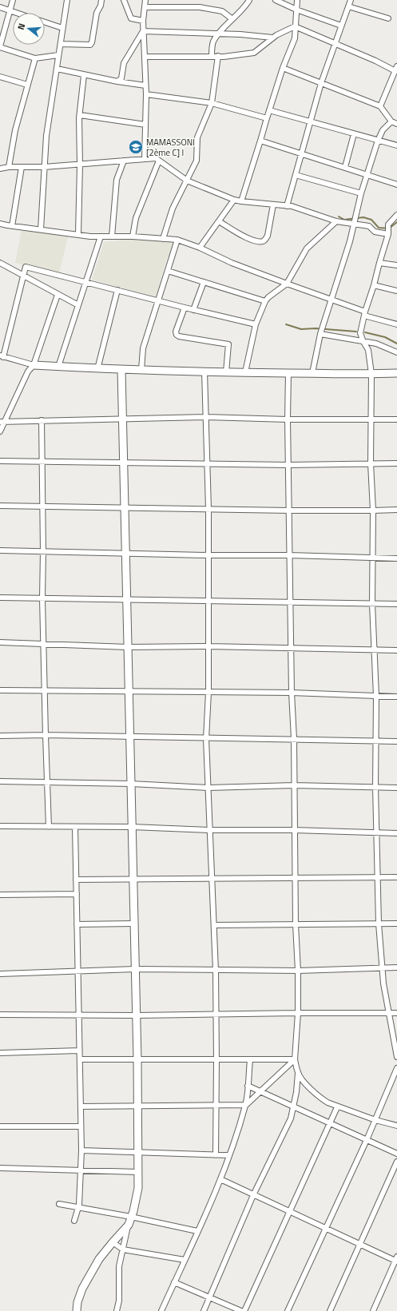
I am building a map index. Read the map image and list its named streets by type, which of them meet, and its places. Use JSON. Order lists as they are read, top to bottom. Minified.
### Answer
{"places":{"school or university":["MAMASSONI [2ème C] I"]},"north":"left"}
